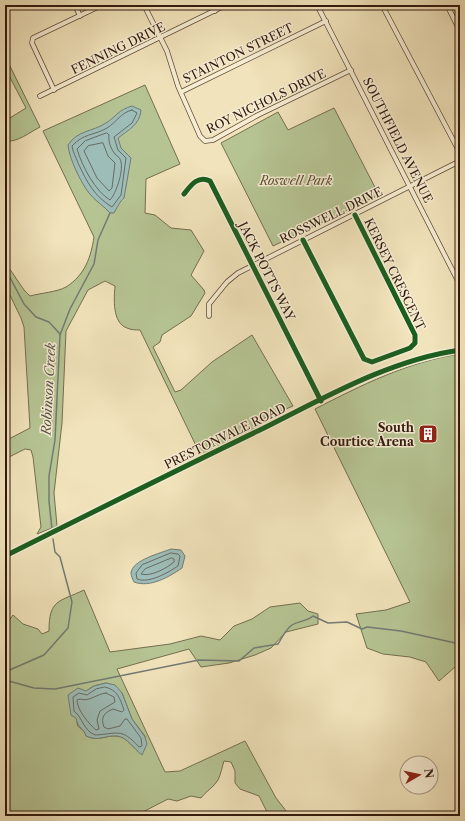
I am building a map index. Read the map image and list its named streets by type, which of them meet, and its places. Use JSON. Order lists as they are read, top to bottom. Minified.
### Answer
{"streets":{"street":["FENNING DRIVE","STAINTON STREET","ROY NICHOLS DRIVE","SOUTHFIELD AVENUE","ROSSWELL DRIVE","JACK POTTS WAY","KERSEY CRESCENT","PRESTONVALE ROAD"]},"crossings":[["FENNING DRIVE","ROY NICHOLS DRIVE"],["STAINTON STREET","ROY NICHOLS DRIVE"],["STAINTON STREET","SOUTHFIELD AVENUE"],["ROY NICHOLS DRIVE","SOUTHFIELD AVENUE"],["SOUTHFIELD AVENUE","ROSSWELL DRIVE"],["ROSSWELL DRIVE","JACK POTTS WAY"],["ROSSWELL DRIVE","KERSEY CRESCENT"],["JACK POTTS WAY","PRESTONVALE ROAD"]],"water":["Robinson Creek"],"parks":["Roswell Park"],"places":{"building":["South Courtice Arena"]},"north":"right"}
